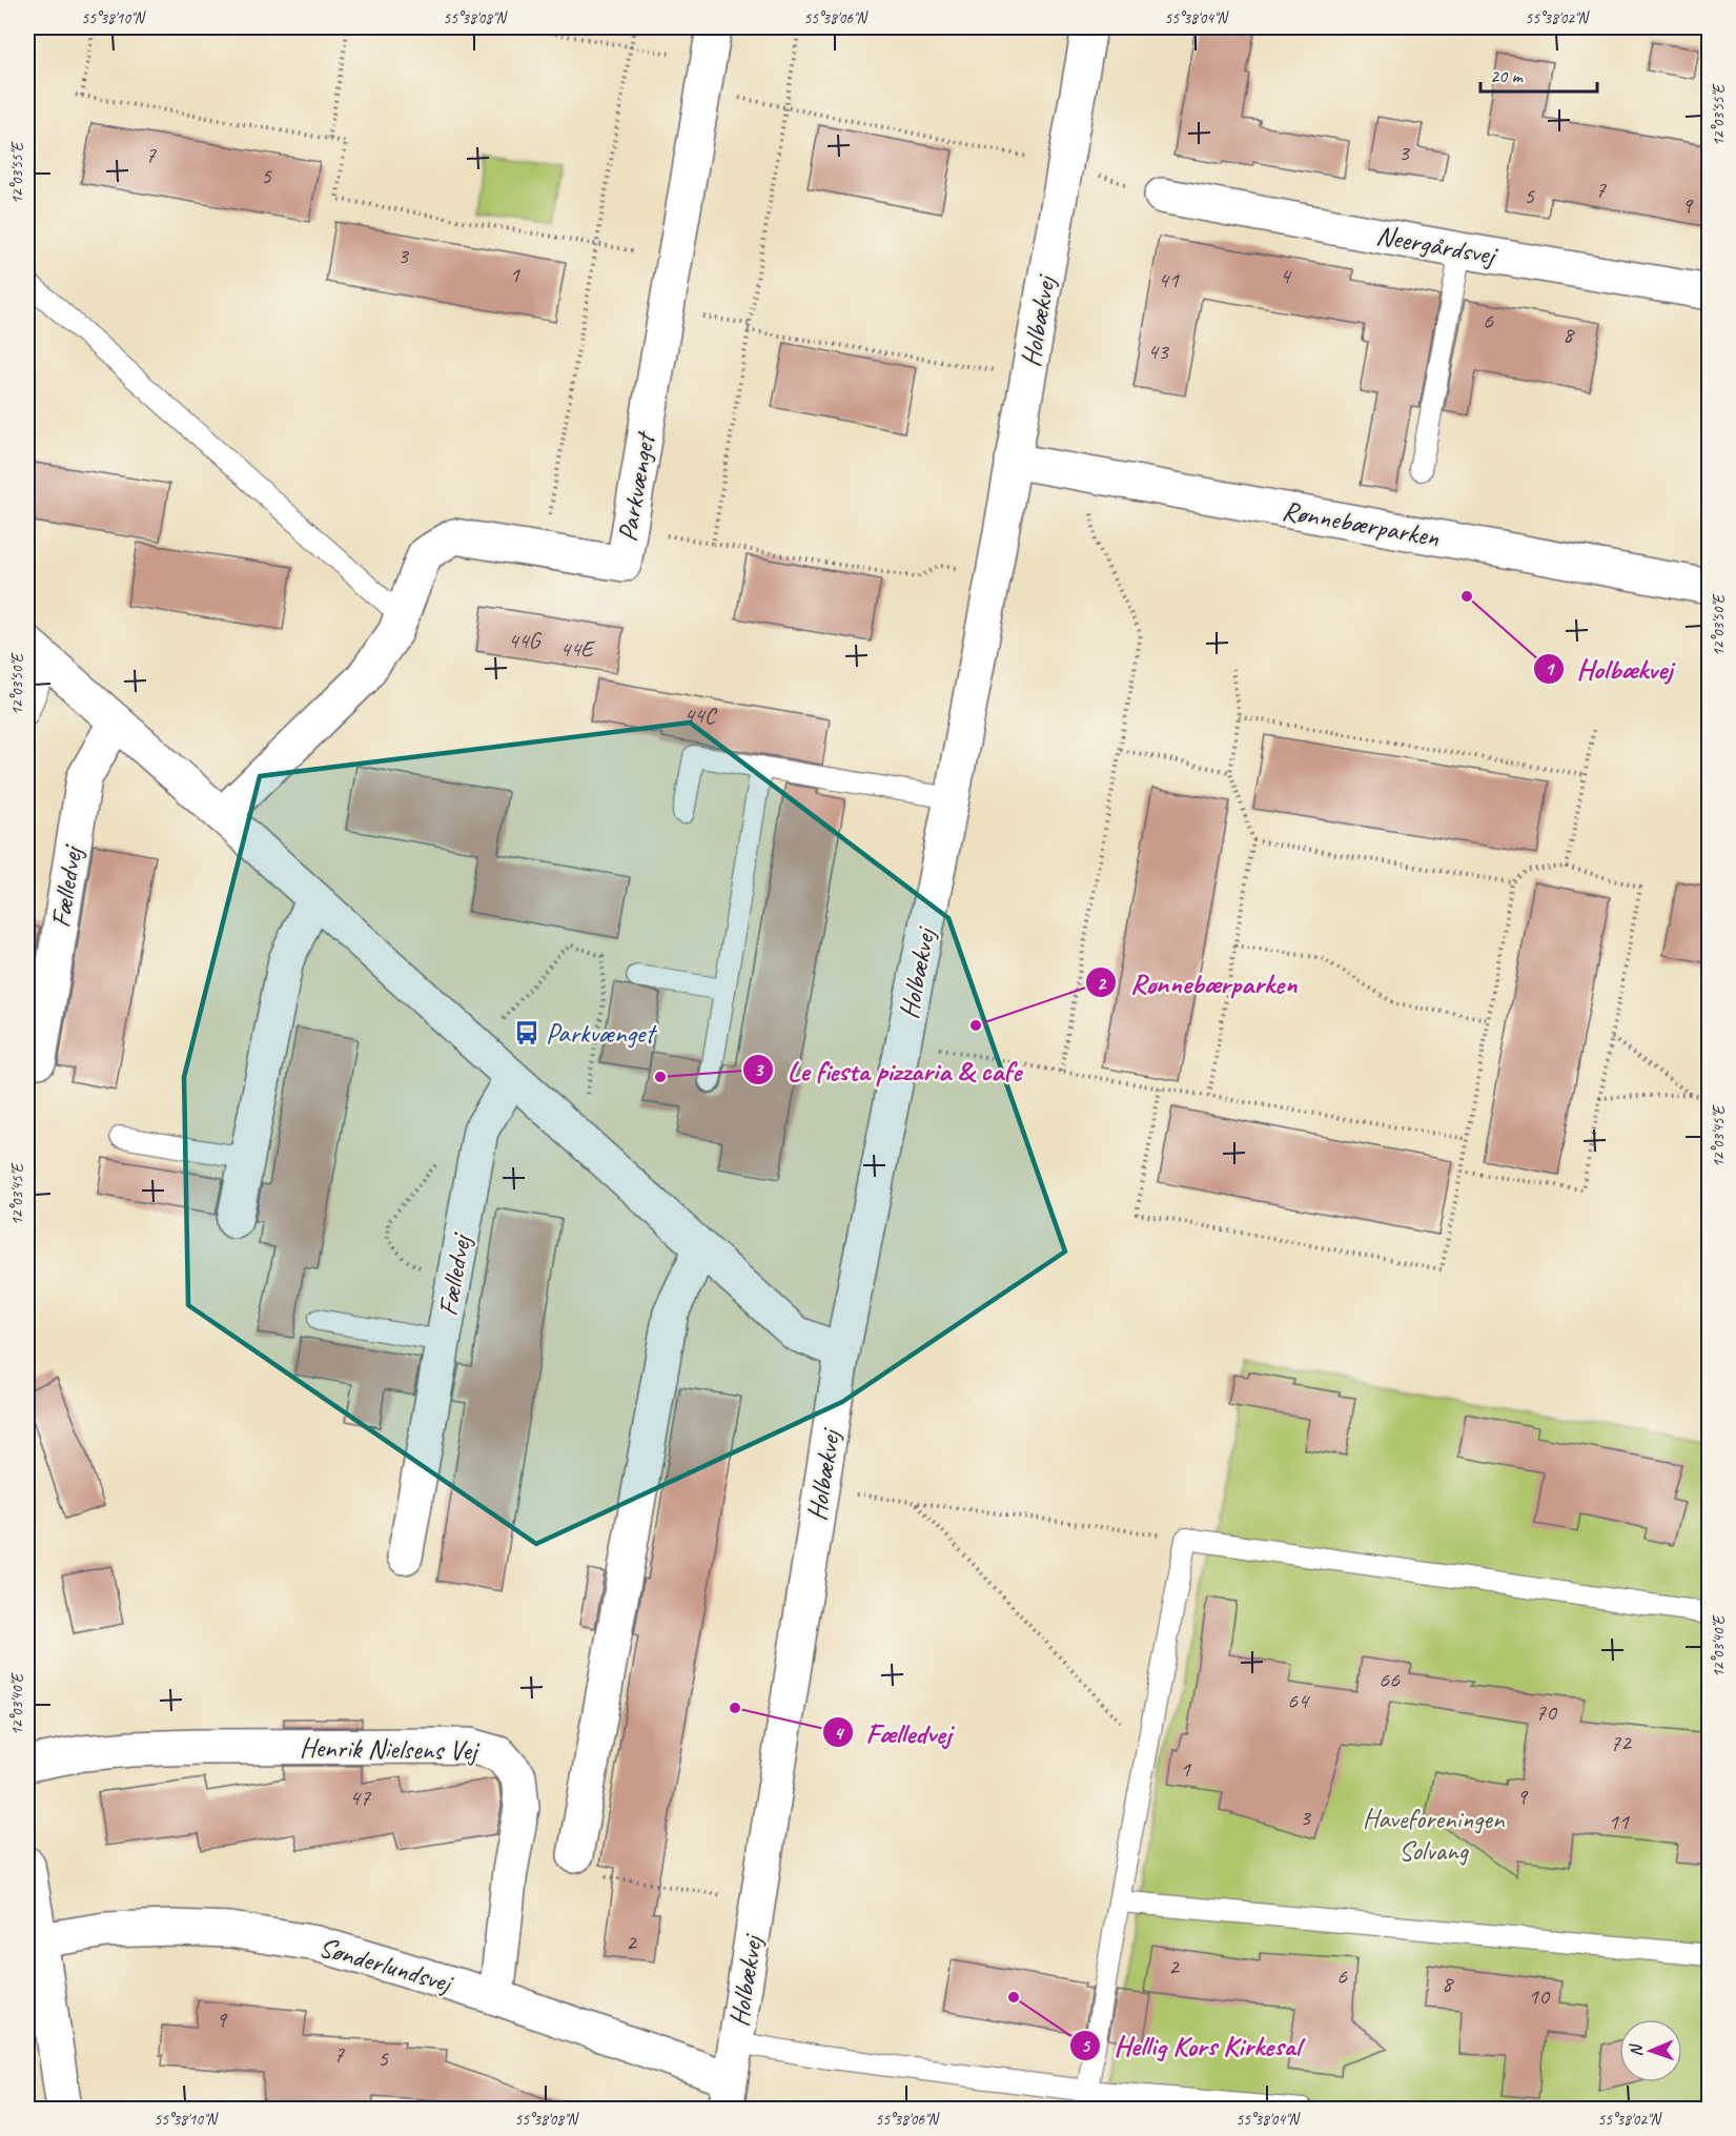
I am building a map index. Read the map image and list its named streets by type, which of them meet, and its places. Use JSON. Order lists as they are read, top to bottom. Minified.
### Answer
{"streets":{"street":["Neergårdsvej","Holbækvej","Parkvænget","Rønnebærparken","Fælledvej","Henrik Nielsens Vej","Sønderlundsvej"]},"crossings":[["Holbækvej","Rønnebærparken"],["Holbækvej","Sønderlundsvej"],["Henrik Nielsens Vej","Sønderlundsvej"]],"parks":["Haveforeningen Solvang"],"places":{"other":["Holbækvej","Rønnebærparken","Le fiesta pizzaria & cafe","Fælledvej","Hellig Kors Kirkesal"],"bus stop":["Parkvænget"]},"house_numbers":["3","7","5","7","5","9","3","1","4","41","6","8","43","44G","44E","44C","66","64","70","72","1","9","47","3","11","2","2","6","8","10","9","7","5"],"scale_bar":"20 m","north":"left","coordinates":["55°38'10\"N","55°38'08\"N","55°38'06\"N","55°38'04\"N","55°38'02\"N","12°03'55\"E","12°03'50\"E","12°03'45\"E","12°03'40\"E"]}
